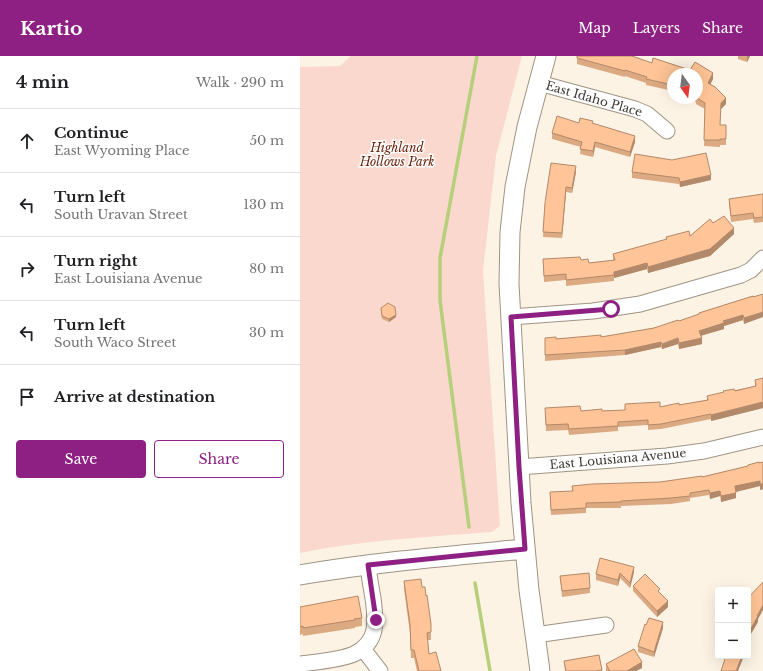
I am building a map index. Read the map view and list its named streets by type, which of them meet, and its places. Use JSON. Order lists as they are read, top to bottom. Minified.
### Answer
{"streets":{"street":["East Idaho Place","East Louisiana Avenue"]},"parks":["Highland Hollows Park"],"north":"bottom","page":{"header":"Kartio","nav":["Map","Layers","Share"],"heading":["4 min","Walk · 290 m"],"list":[["Continue","East Wyoming Place","50 m"],["Turn left","South Uravan Street","130 m"],["Turn right","East Louisiana Avenue","80 m"],["Turn left","South Waco Street","30 m"],"Arrive at destination"],"buttons":["Save","Share"],"map_buttons":["+","−"]}}
